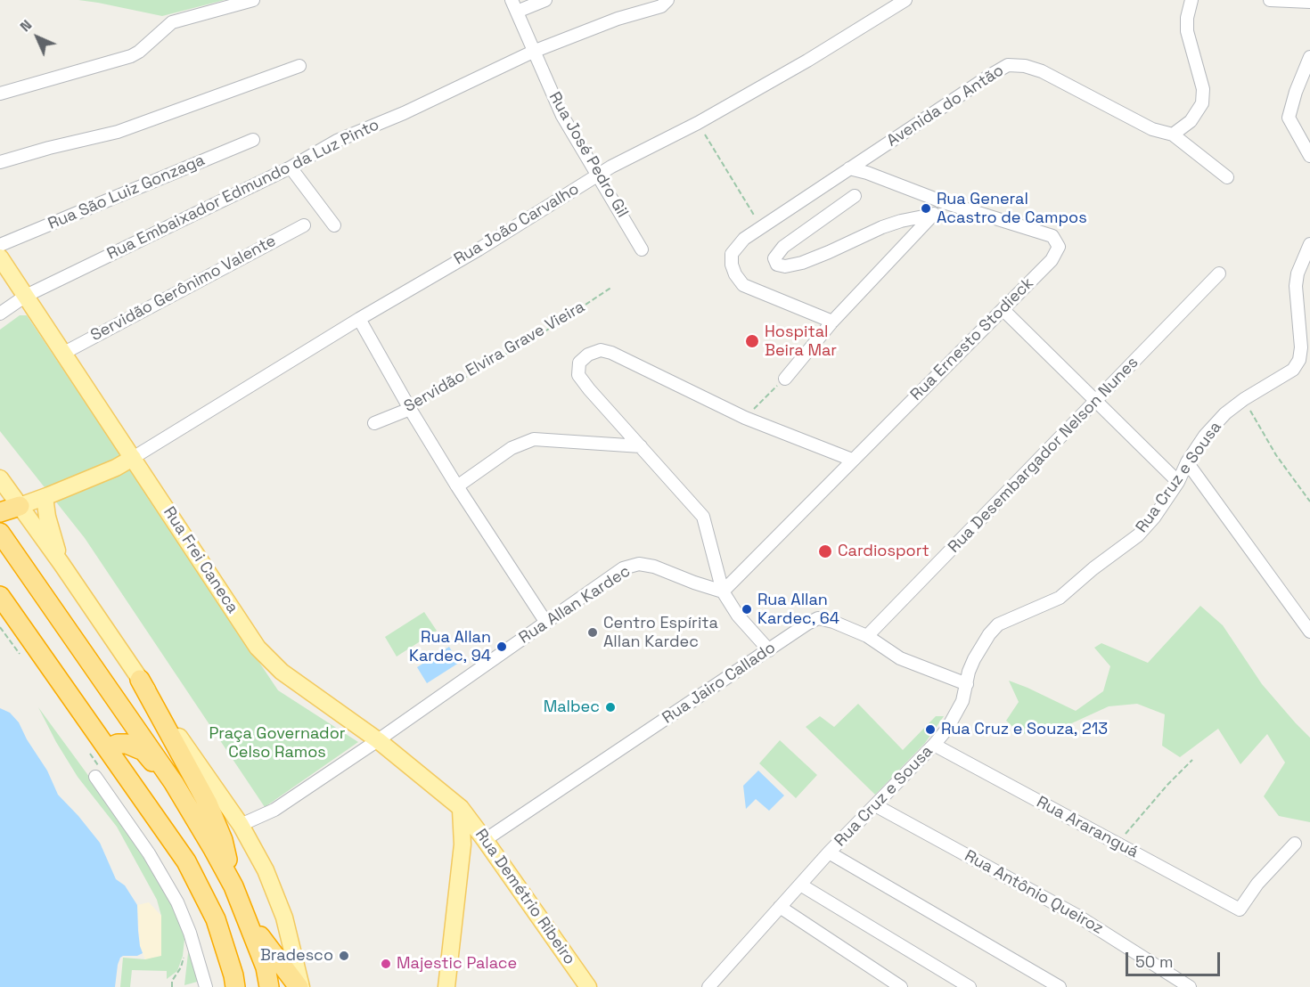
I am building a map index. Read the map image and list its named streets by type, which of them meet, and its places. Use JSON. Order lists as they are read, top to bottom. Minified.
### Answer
{"streets":{"main road":["Rua Frei Caneca","Rua Demétrio Ribeiro"],"street":["Avenida do Antão","Rua José Pedro Gil","Rua Embaixador Edmundo da Luz Pinto","Rua São Luiz Gonzaga","Rua João Carvalho","Servidão Gerônimo Valente","Rua Ernesto Stodieck","Servidão Elvira Grave Vieira","Rua Desembargador Nelson Nunes","Rua Cruz e Sousa","Rua Allan Kardec","Rua Jairo Callado","Rua Araranguá","Rua Antônio Queiroz"]},"crossings":[["Avenida do Antão","Rua Ernesto Stodieck"],["Rua José Pedro Gil","Rua Embaixador Edmundo da Luz Pinto"],["Rua José Pedro Gil","Rua João Carvalho"],["Rua Embaixador Edmundo da Luz Pinto","Rua Frei Caneca"],["Rua João Carvalho","Rua Frei Caneca"],["Servidão Gerônimo Valente","Rua Frei Caneca"],["Rua Ernesto Stodieck","Rua Allan Kardec"],["Rua Desembargador Nelson Nunes","Rua Jairo Callado"],["Rua Cruz e Sousa","Rua Jairo Callado"],["Rua Cruz e Sousa","Rua Araranguá"],["Rua Cruz e Sousa","Rua Antônio Queiroz"],["Rua Frei Caneca","Rua Allan Kardec"],["Rua Frei Caneca","Rua Demétrio Ribeiro"],["Rua Jairo Callado","Rua Demétrio Ribeiro"]],"parks":["Praça Governador Celso Ramos"],"places":["Rua General Acastro de Campos","Hospital Beira Mar","Cardiosport","Rua Allan Kardec, 64","Centro Espírita Allan Kardec","Rua Allan Kardec, 94","Malbec","Rua Cruz e Souza, 213","Bradesco","Majestic Palace"],"scale_bar":"50 m","north":"top left"}
